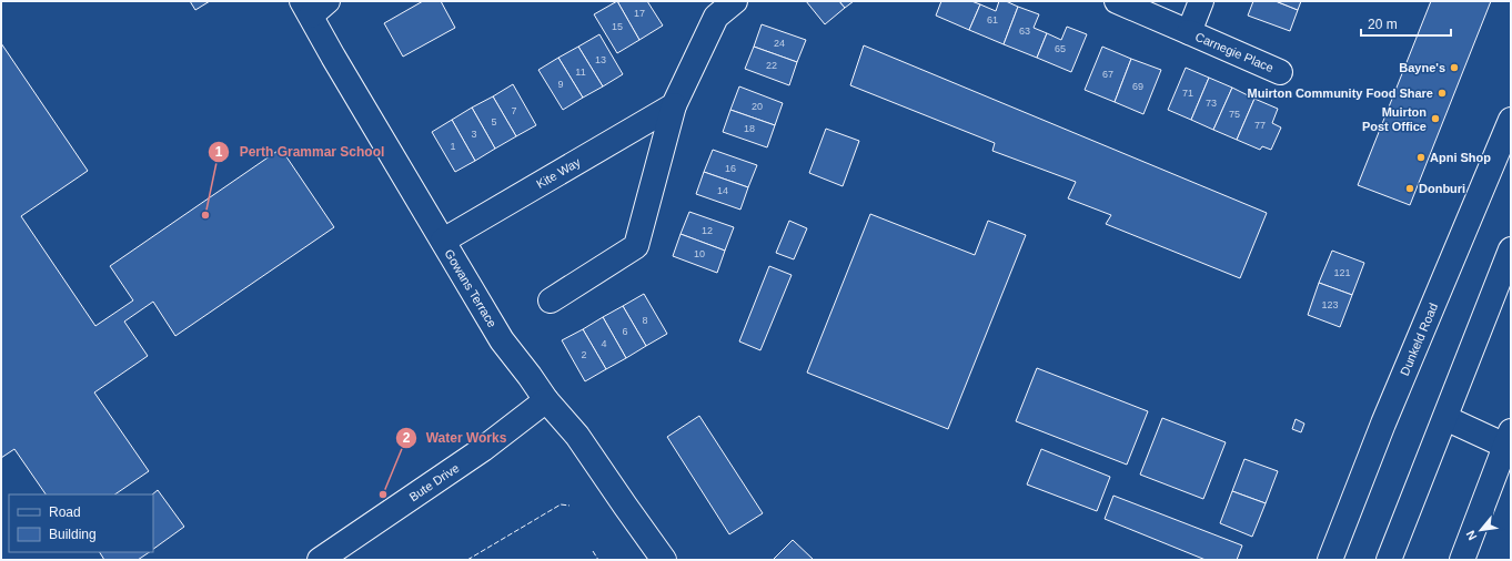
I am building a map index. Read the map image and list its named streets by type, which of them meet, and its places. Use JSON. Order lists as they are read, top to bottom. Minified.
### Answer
{"streets":{"street":["Carnegie Place","Kite Way","Gowans Terrace","Dunkeld Road","Bute Drive"]},"crossings":[["Kite Way","Gowans Terrace"],["Gowans Terrace","Bute Drive"]],"places":["Bayne's","Muirton Community Food Share","Muirton Post Office","Apni Shop","Donburi","Perth Grammar School","Water Works"],"house_numbers":["17","61","15","63","24","65","13","22","11","67","9","69","71","73","20","7","75","5","77","18","3","1","16","14","12","10","121","123","8","6","4","2"],"legend":["Road","Building"],"scale_bar":"20 m","north":"bottom left"}
